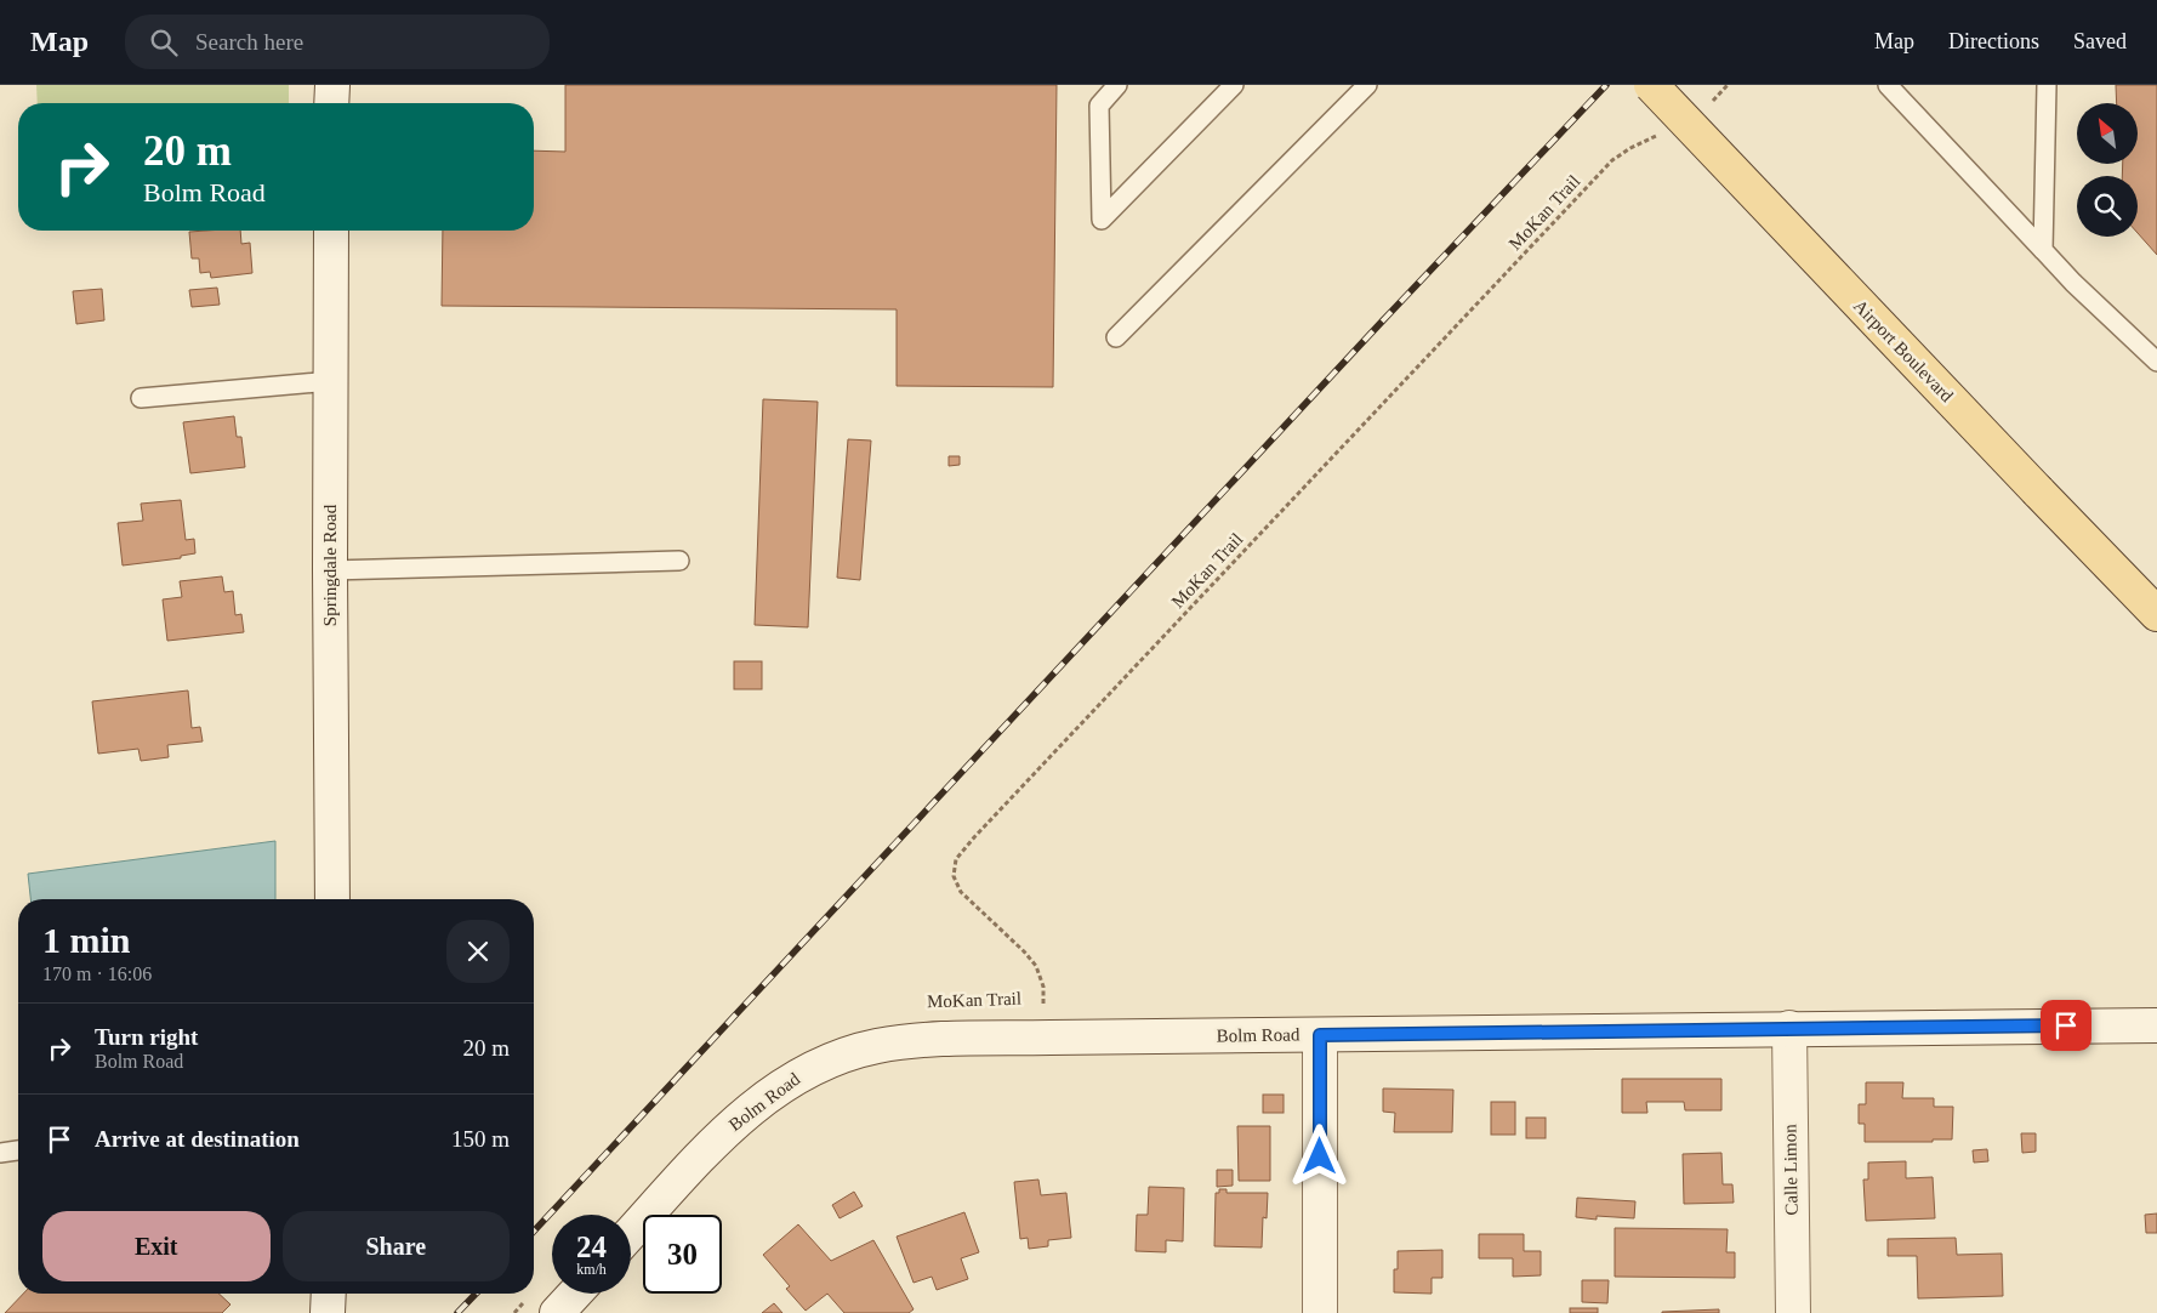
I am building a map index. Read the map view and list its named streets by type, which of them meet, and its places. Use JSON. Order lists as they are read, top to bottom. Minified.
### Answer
{"streets":{"main road":["Airport Boulevard"],"street":["Springdale Road","Bolm Road","Calle Limon"],"path":["MoKan Trail"]},"crossings":[["Bolm Road","Calle Limon"]],"north":"top left","page":{"header":"Map","search":"Search here","nav":["Map","Directions","Saved"],"turn":["20 m","Bolm Road"],"heading":["1 min","170 m · 16:06"],"list":[{"name":"Turn right","note":"Bolm Road","value":"20 m"},{"name":"Arrive at destination","value":"150 m"}],"buttons":["Exit","Share"],"speed":"24 km/h","limit":"30"}}
